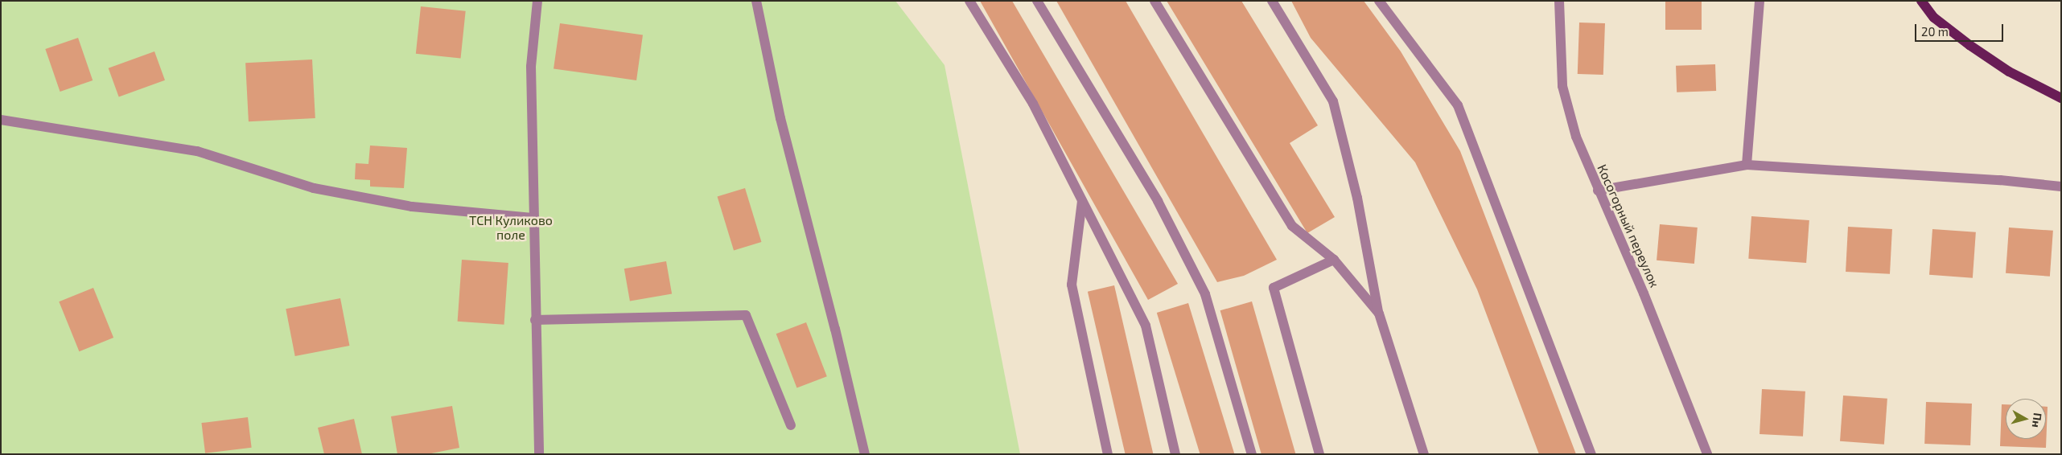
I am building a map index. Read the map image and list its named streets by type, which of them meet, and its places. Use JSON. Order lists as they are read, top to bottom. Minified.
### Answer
{"streets":{"street":["Косогорный переулок"]},"parks":["ТСН Куликово поле"],"scale_bar":"20 m","north":"right"}
